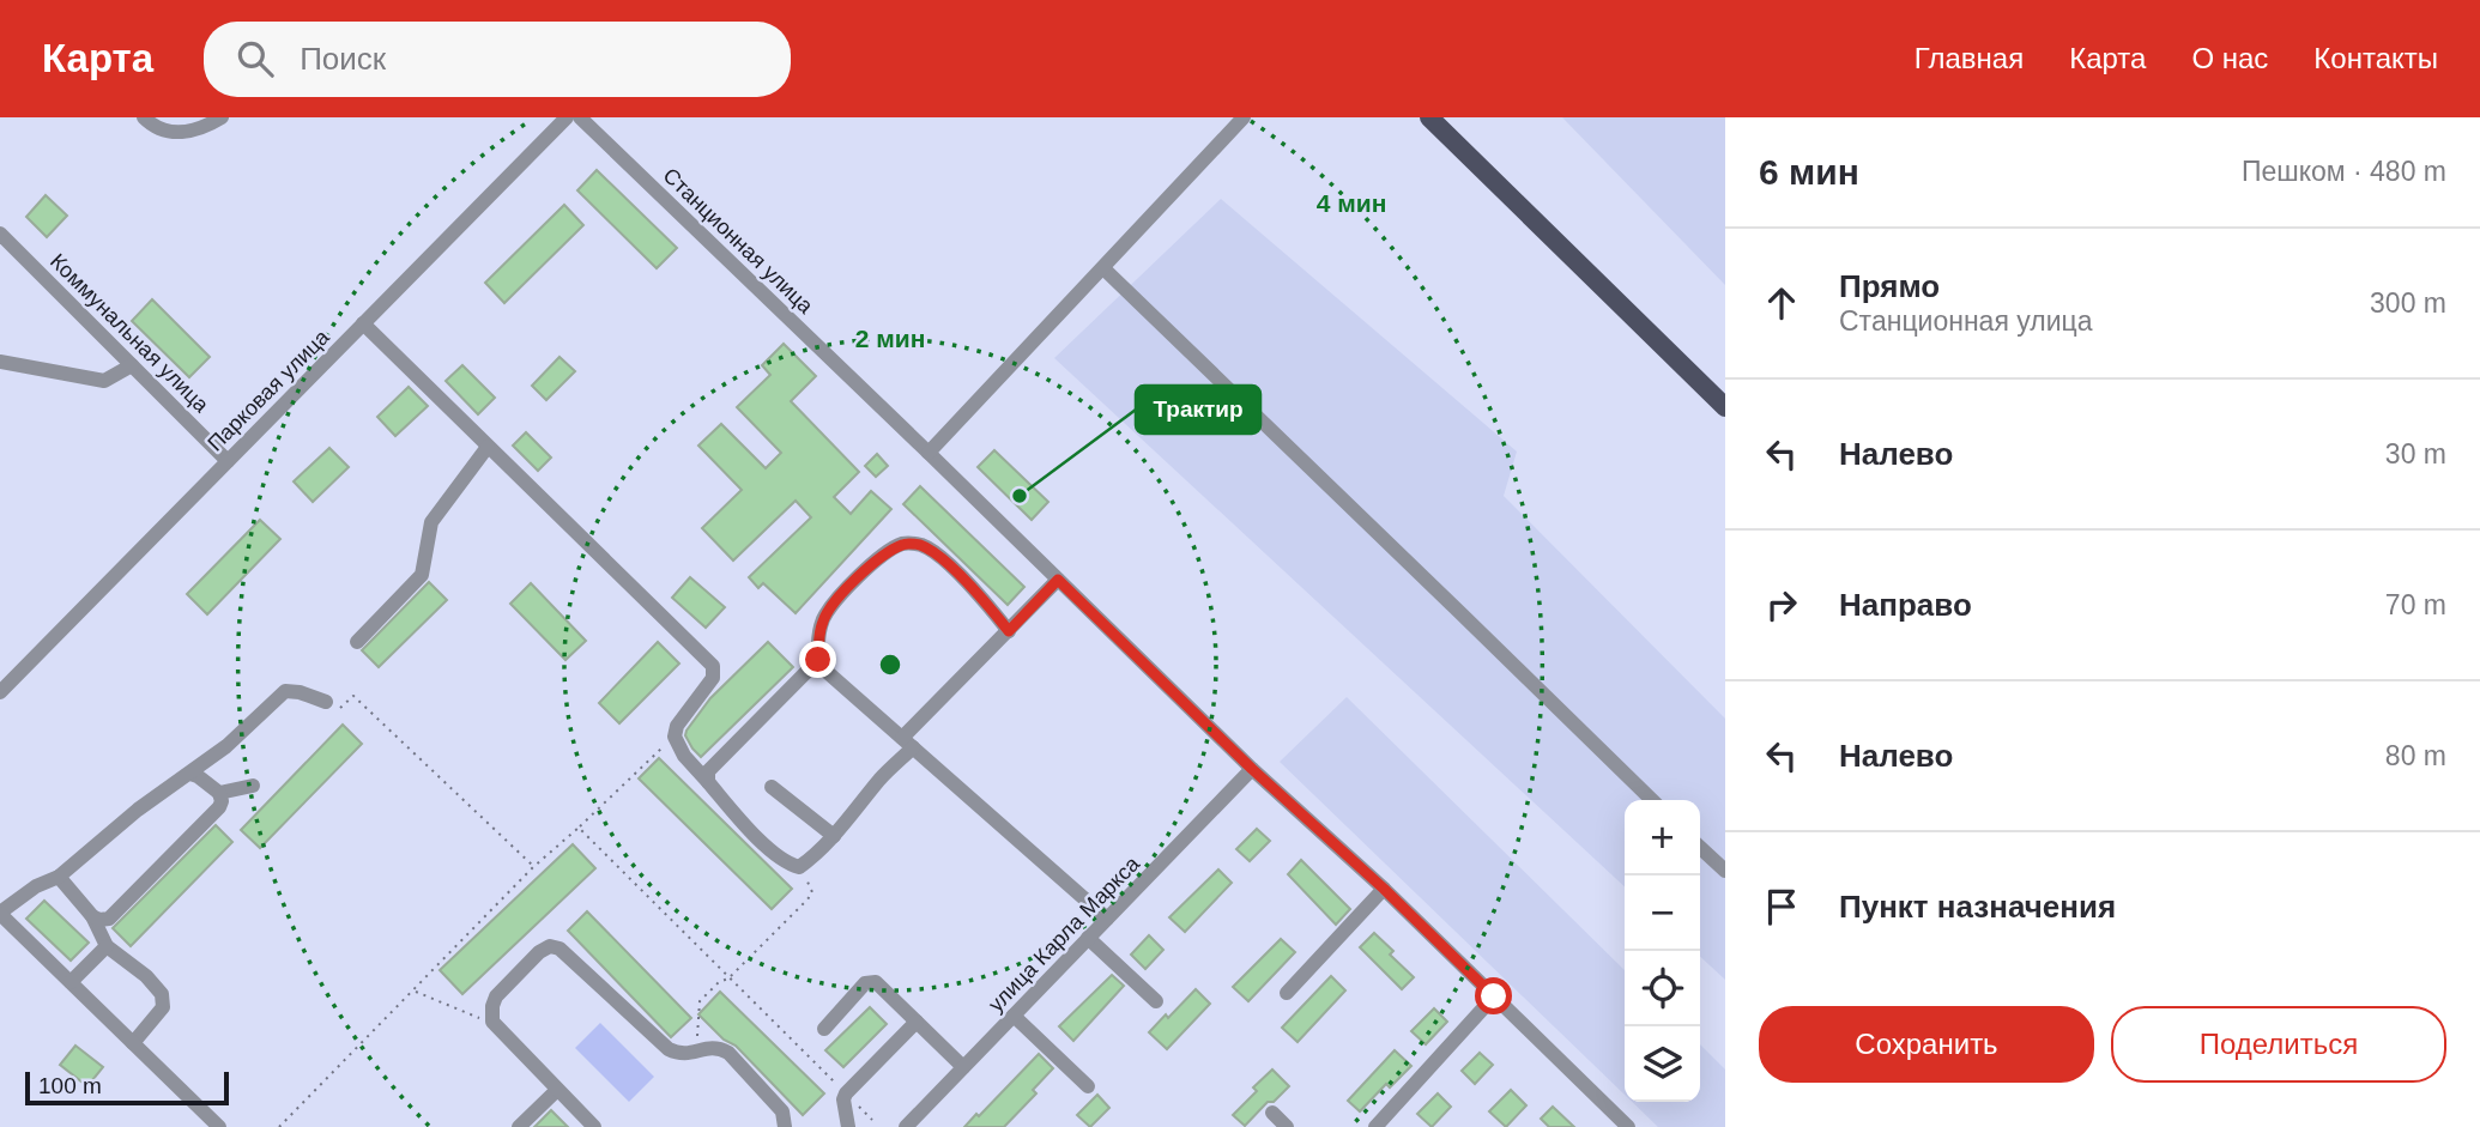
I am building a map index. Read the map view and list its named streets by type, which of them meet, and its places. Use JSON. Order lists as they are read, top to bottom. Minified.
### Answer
{"streets":{"street":["Станционная улица","Коммунальная улица","Парковая улица","улица Карла Маркса"]},"crossings":[["Станционная улица","улица Карла Маркса"],["Коммунальная улица","Парковая улица"]],"places":["Трактир"],"scale_bar":"100 m","page":{"header":"Карта","search":"Поиск","nav":["Главная","Карта","О нас","Контакты"],"heading":["6 мин","Пешком · 480 m"],"list":[["Прямо","Станционная улица","300 m"],["Налево","30 m"],["Направо","70 m"],["Налево","80 m"],"Пункт назначения"],"map_buttons":["+","−"],"buttons":["Сохранить","Поделиться"],"scale":"100 m"},"rings":["4 мин","2 мин"]}
